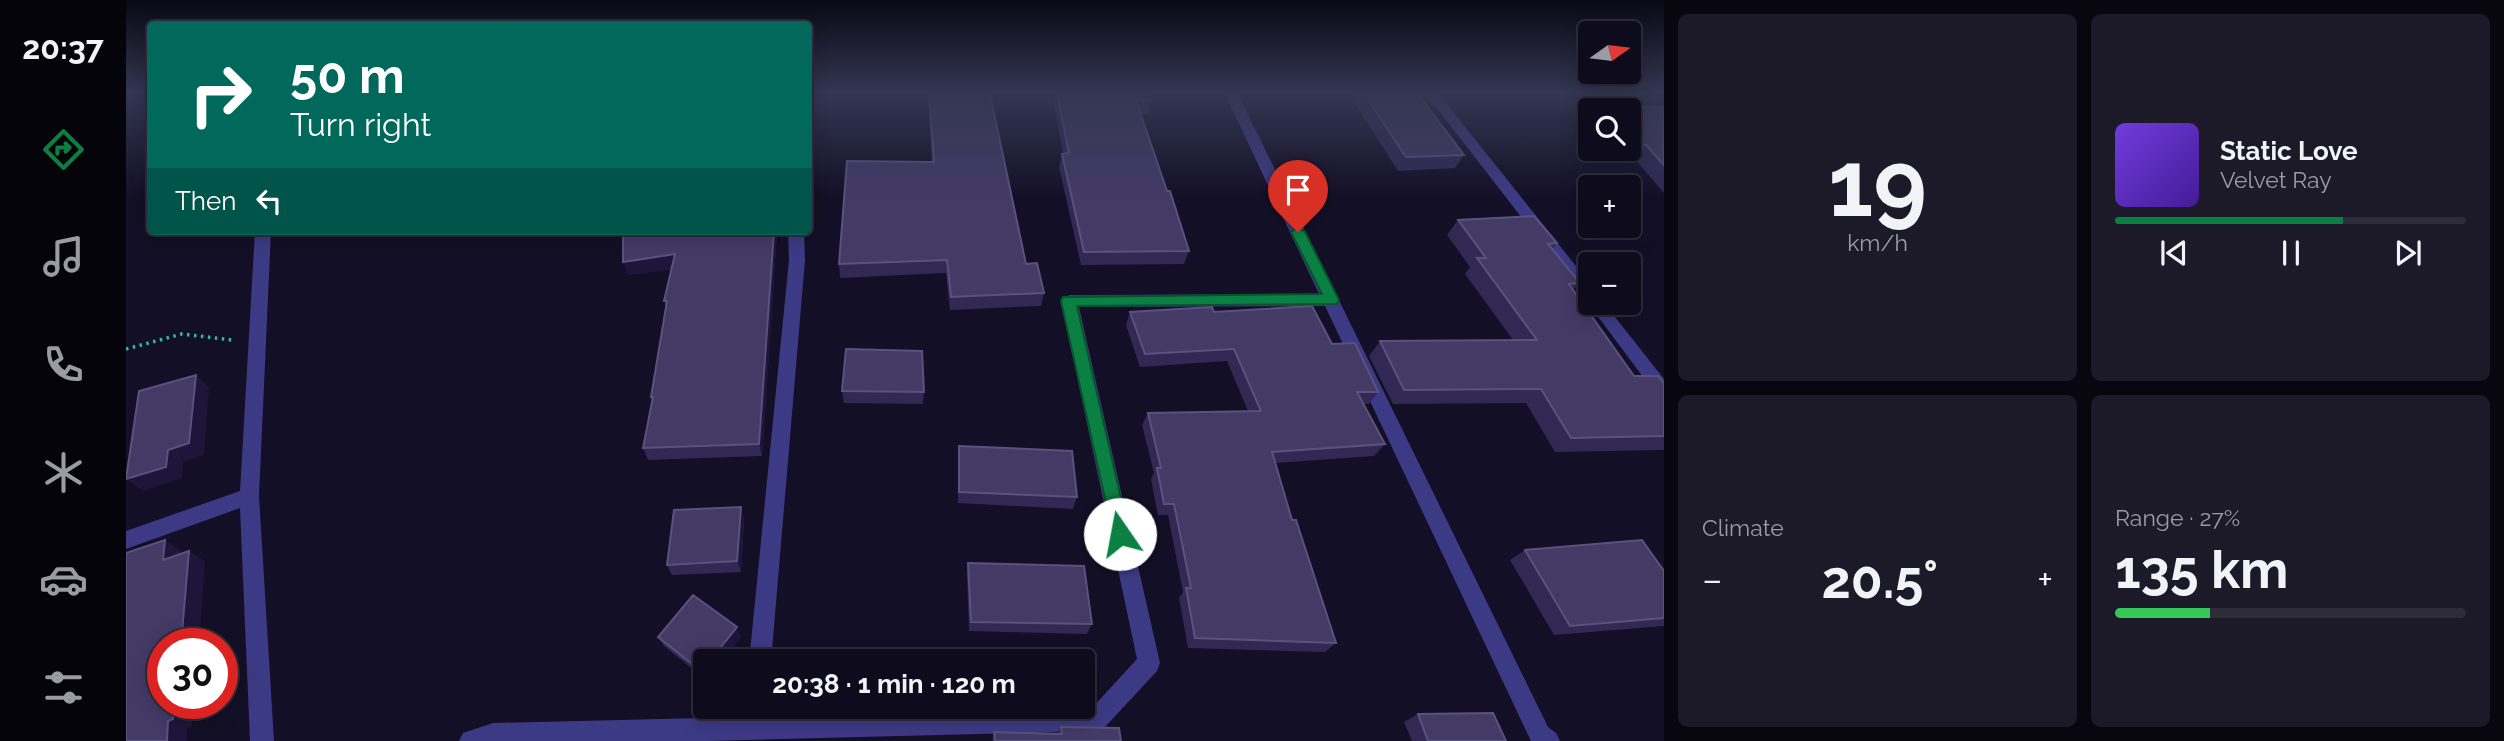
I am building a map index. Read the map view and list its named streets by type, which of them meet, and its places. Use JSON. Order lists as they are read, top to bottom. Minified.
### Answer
{"north":"right","page":{"tabs":"20:37","tile":[["19","km/h"],"Climate",["Range · 27%","135 km"]],"map_buttons":["+","−"],"turn":["50 m","Turn right"],"song":["Static Love","Velvet Ray"],"then":"Then","heat":["−","20.5°","+"],"limit":"30","trip":"20:38 · 1 min · 120 m"}}
